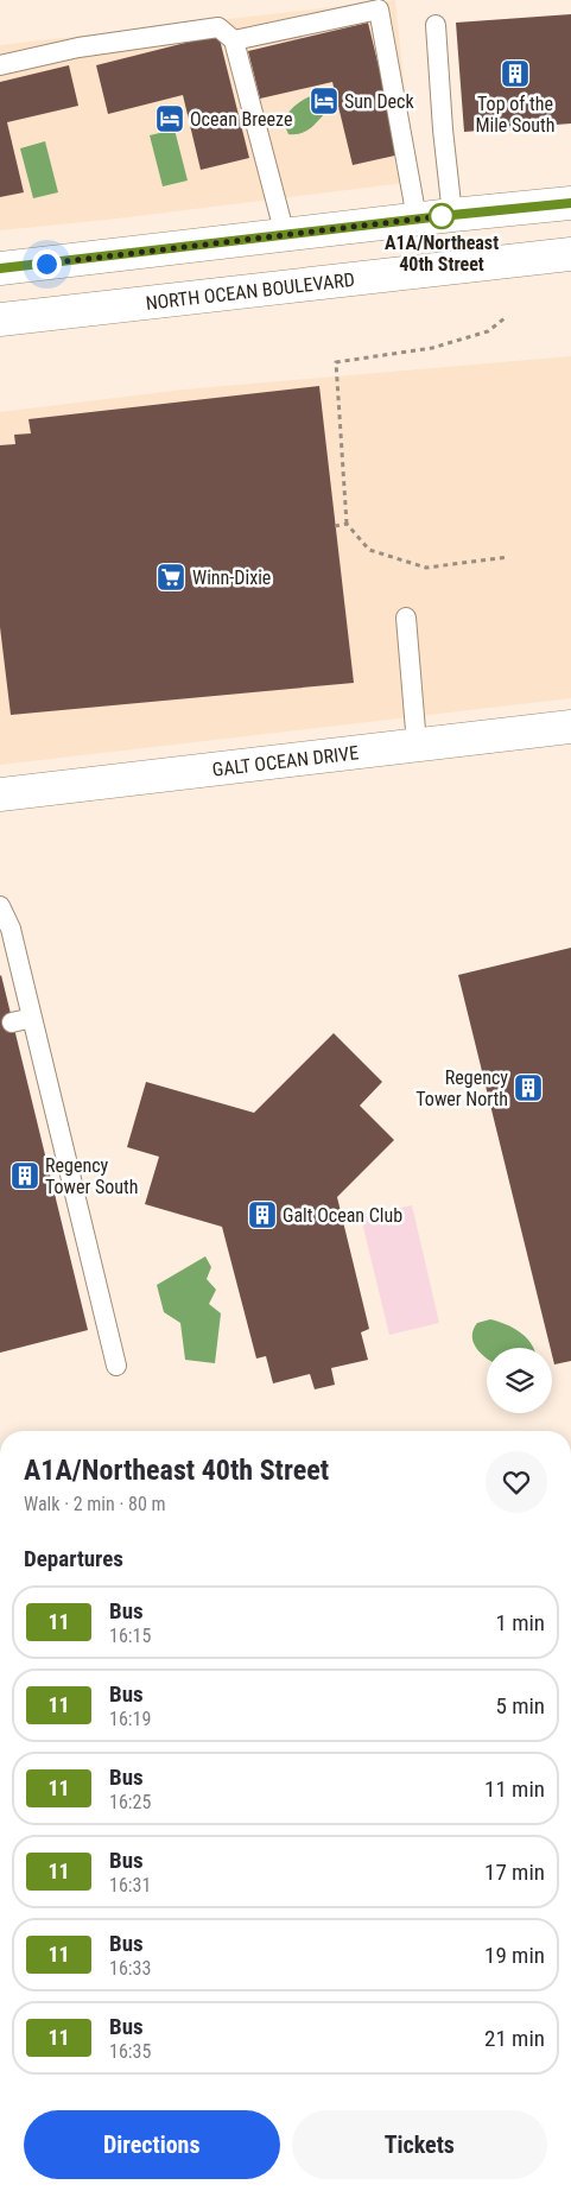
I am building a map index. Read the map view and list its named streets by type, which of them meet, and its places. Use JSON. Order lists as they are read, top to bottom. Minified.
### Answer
{"streets":{"main road":["NORTH OCEAN BOULEVARD","GALT OCEAN DRIVE"]},"places":{"building":["Top of the Mile South","Regency Tower North","Regency Tower South","Galt Ocean Club"],"hotel":["Sun Deck","Ocean Breeze"],"other":["A1A/Northeast 40th Street"],"supermarket":["Winn-Dixie"]},"lines":["bus line 11"],"page":{"heading":[["A1A/Northeast 40th Street","Walk · 2 min · 80 m"],"Departures"],"list":[{"mark":"11","name":"Bus","note":"16:15","value":"1 min"},{"mark":"11","name":"Bus","note":"16:19","value":"5 min"},{"mark":"11","name":"Bus","note":"16:25","value":"11 min"},{"mark":"11","name":"Bus","note":"16:31","value":"17 min"},{"mark":"11","name":"Bus","note":"16:33","value":"19 min"},{"mark":"11","name":"Bus","note":"16:35","value":"21 min"}],"buttons":["Directions","Tickets"]}}
